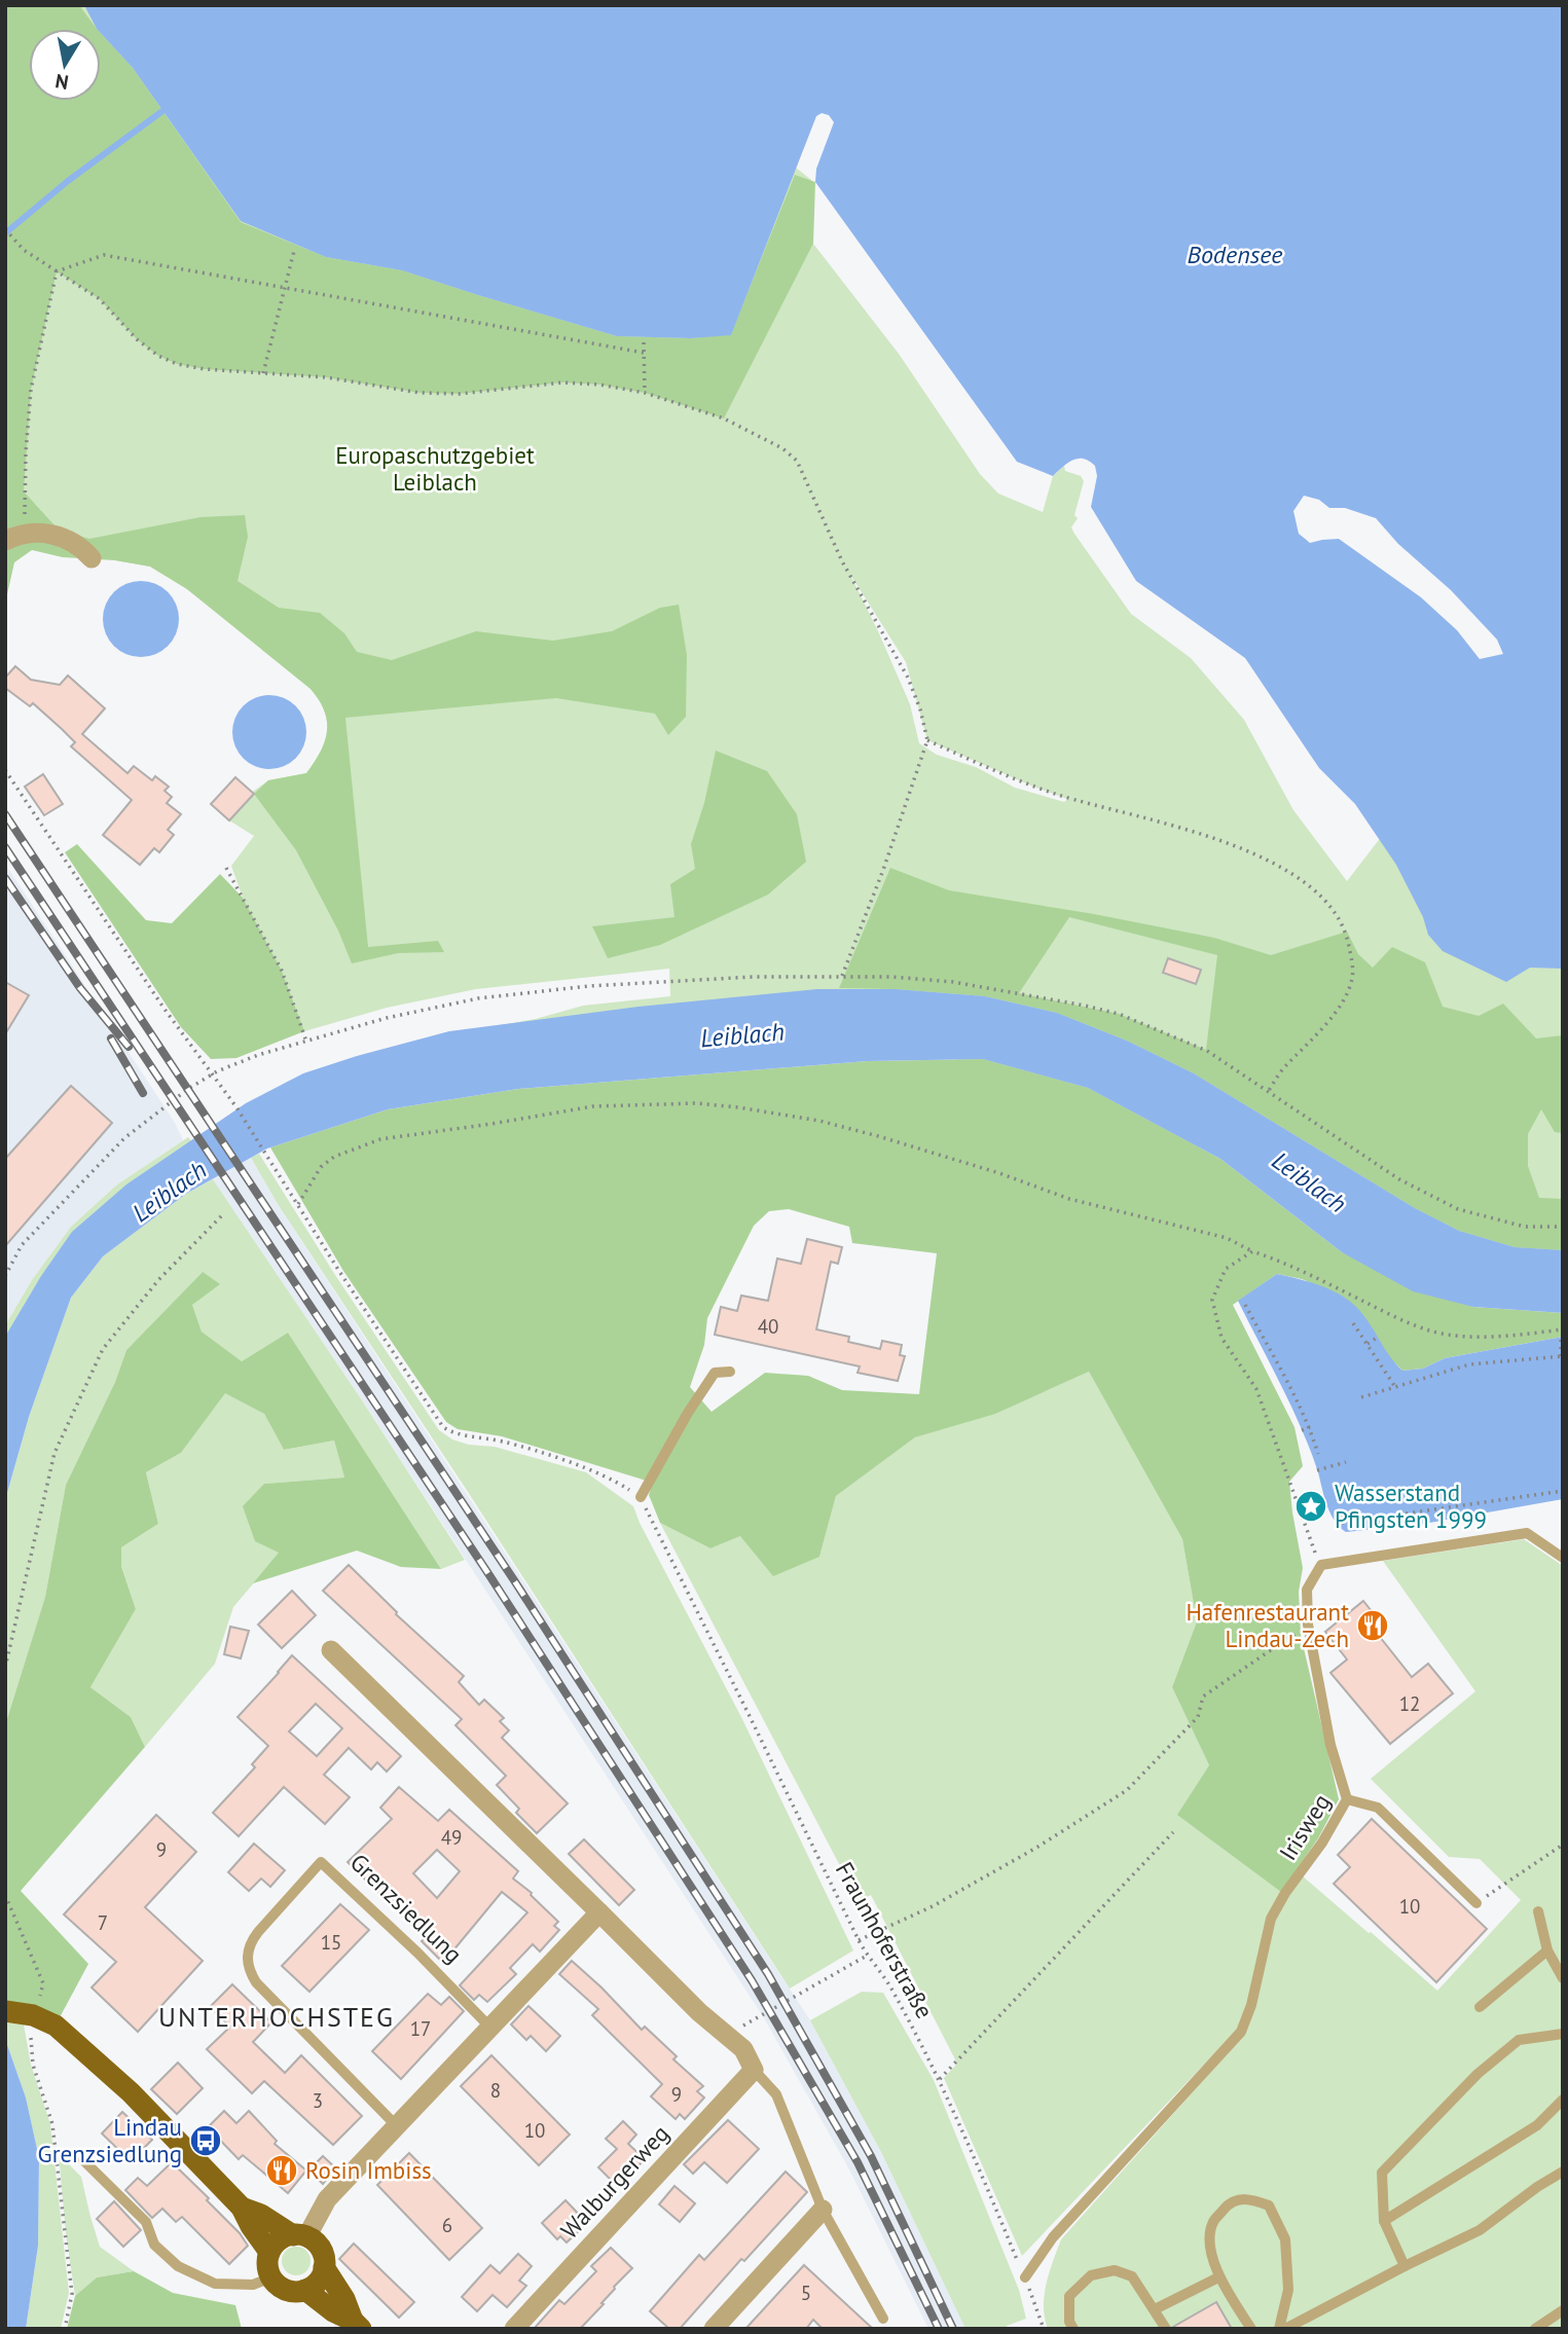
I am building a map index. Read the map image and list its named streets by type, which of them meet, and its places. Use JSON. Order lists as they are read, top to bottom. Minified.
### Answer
{"streets":{"street":["Walburgerweg"],"lane":["Irisweg","Grenzsiedlung"],"path":["Fraunhoferstraße"]},"crossings":[["Irisweg","Fraunhoferstraße"]],"districts":["UNTERHOCHSTEG"],"water":["Bodensee","Leiblach"],"parks":["Europaschutzgebiet Leiblach"],"places":{"place":["Wasserstand Pfingsten 1999"],"restaurant":["Hafenrestaurant Lindau-Zech","Rosin Imbiss"],"bus stop":["Lindau Grenzsiedlung"]},"house_numbers":["40","12","49","9","10","7","15","17","8","9","3","10","6","5"],"north":"bottom"}
